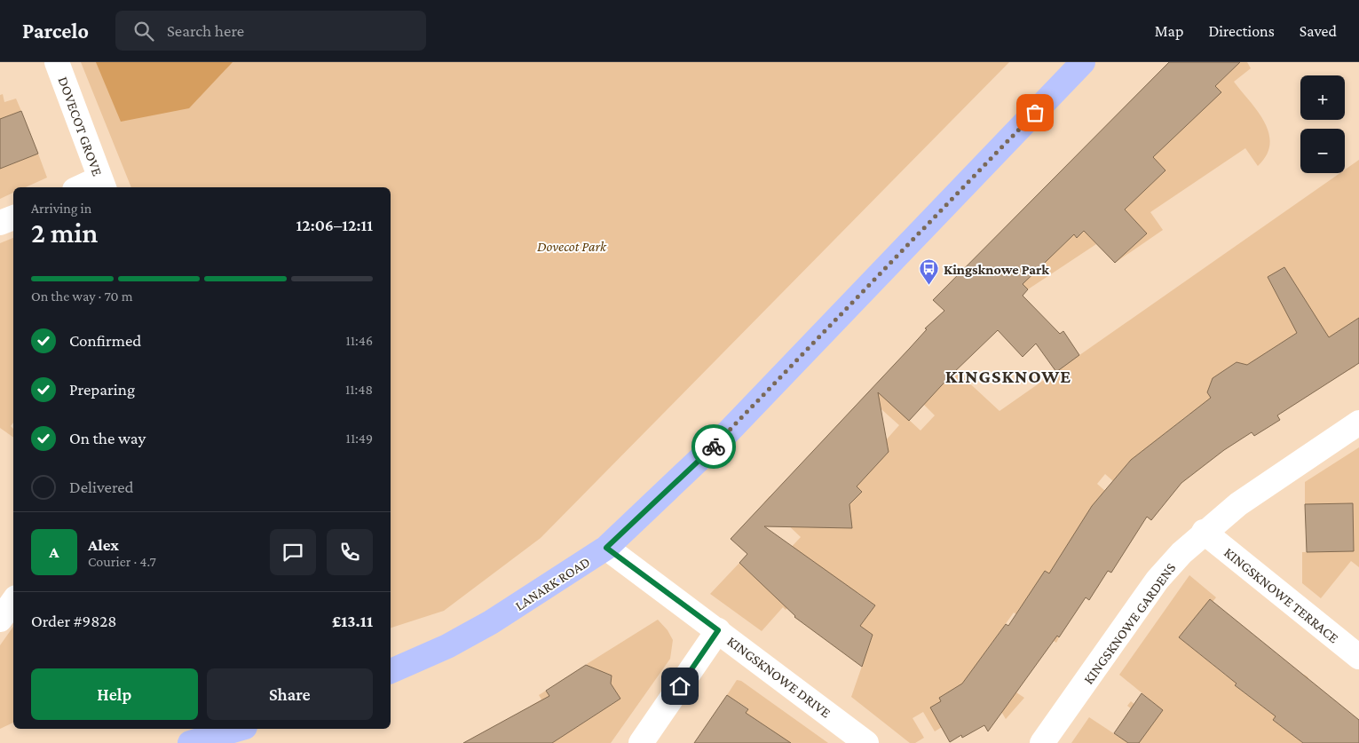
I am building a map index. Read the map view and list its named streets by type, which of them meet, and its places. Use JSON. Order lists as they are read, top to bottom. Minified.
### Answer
{"streets":{"main road":["LANARK ROAD"],"street":["DOVECOT GROVE","KINGSKNOWE TERRACE","KINGSKNOWE GARDENS","KINGSKNOWE DRIVE"]},"crossings":[["LANARK ROAD","KINGSKNOWE DRIVE"],["KINGSKNOWE TERRACE","KINGSKNOWE GARDENS"]],"districts":["KINGSKNOWE"],"parks":["Dovecot Park"],"places":{"bus stop":["Kingsknowe Park"]},"page":{"header":"Parcelo","search":"Search here","nav":["Map","Directions","Saved"],"map_buttons":["+","−"],"heading":["2 min","Arriving in","12:06–12:11"],"panel":["Alex","Courier · 4.7","Order #9828","£13.11"],"bar":"On the way · 70 m","list":[["Confirmed","11:46"],["Preparing","11:48"],["On the way","11:49"],"Delivered"],"round":"A","buttons":["Help","Share"]}}
